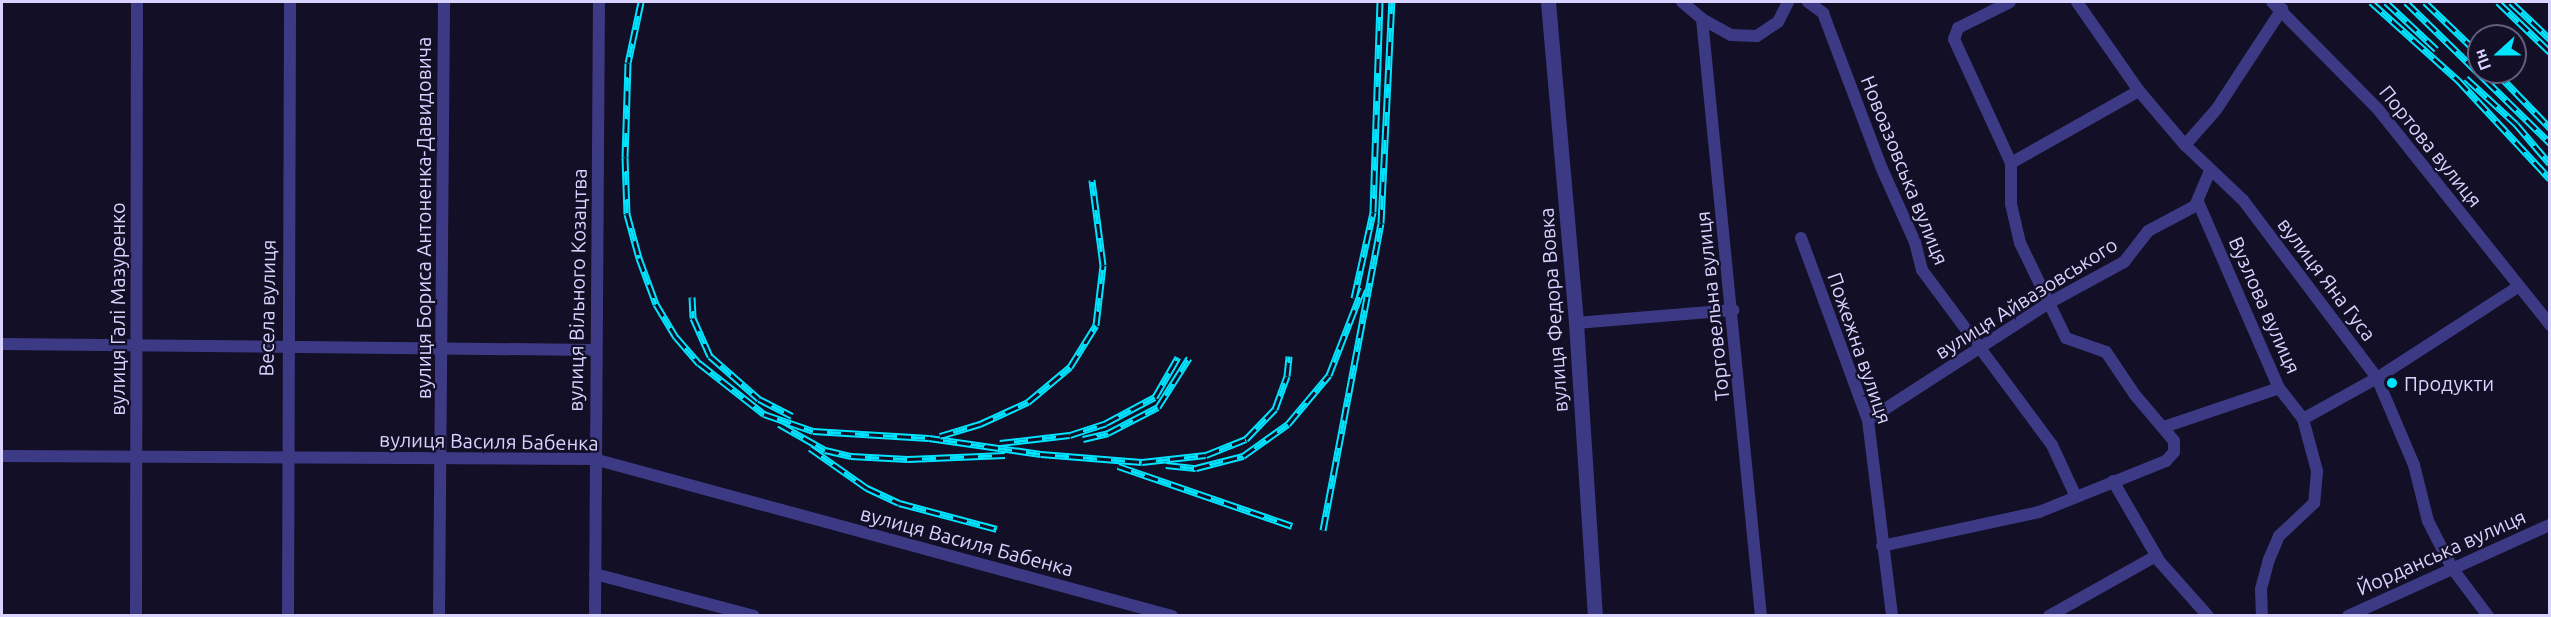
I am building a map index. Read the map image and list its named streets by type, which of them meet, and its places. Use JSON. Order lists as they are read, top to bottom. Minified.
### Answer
{"streets":{"street":["Портова вулиця","Новоазовська вулиця","вулиця Бориса Антоненка-Давидовича","вулиця Яна Гуса","вулиця Вільного Козацтва","вулиця Айвазовського","Вузлова вулиця","Торговельна вулиця","Весела вулиця","вулиця Галі Мазуренко","вулиця Федора Вовка","Пожежна вулиця","вулиця Василя Бабенка","Йорданська вулиця"]},"crossings":[["Новоазовська вулиця","вулиця Айвазовського"],["вулиця Бориса Антоненка-Давидовича","вулиця Василя Бабенка"],["вулиця Яна Гуса","Йорданська вулиця"],["вулиця Вільного Козацтва","вулиця Василя Бабенка"],["вулиця Айвазовського","Вузлова вулиця"],["вулиця Айвазовського","Пожежна вулиця"],["Весела вулиця","вулиця Василя Бабенка"],["вулиця Галі Мазуренко","вулиця Василя Бабенка"]],"places":["Продукти"],"north":"left"}
